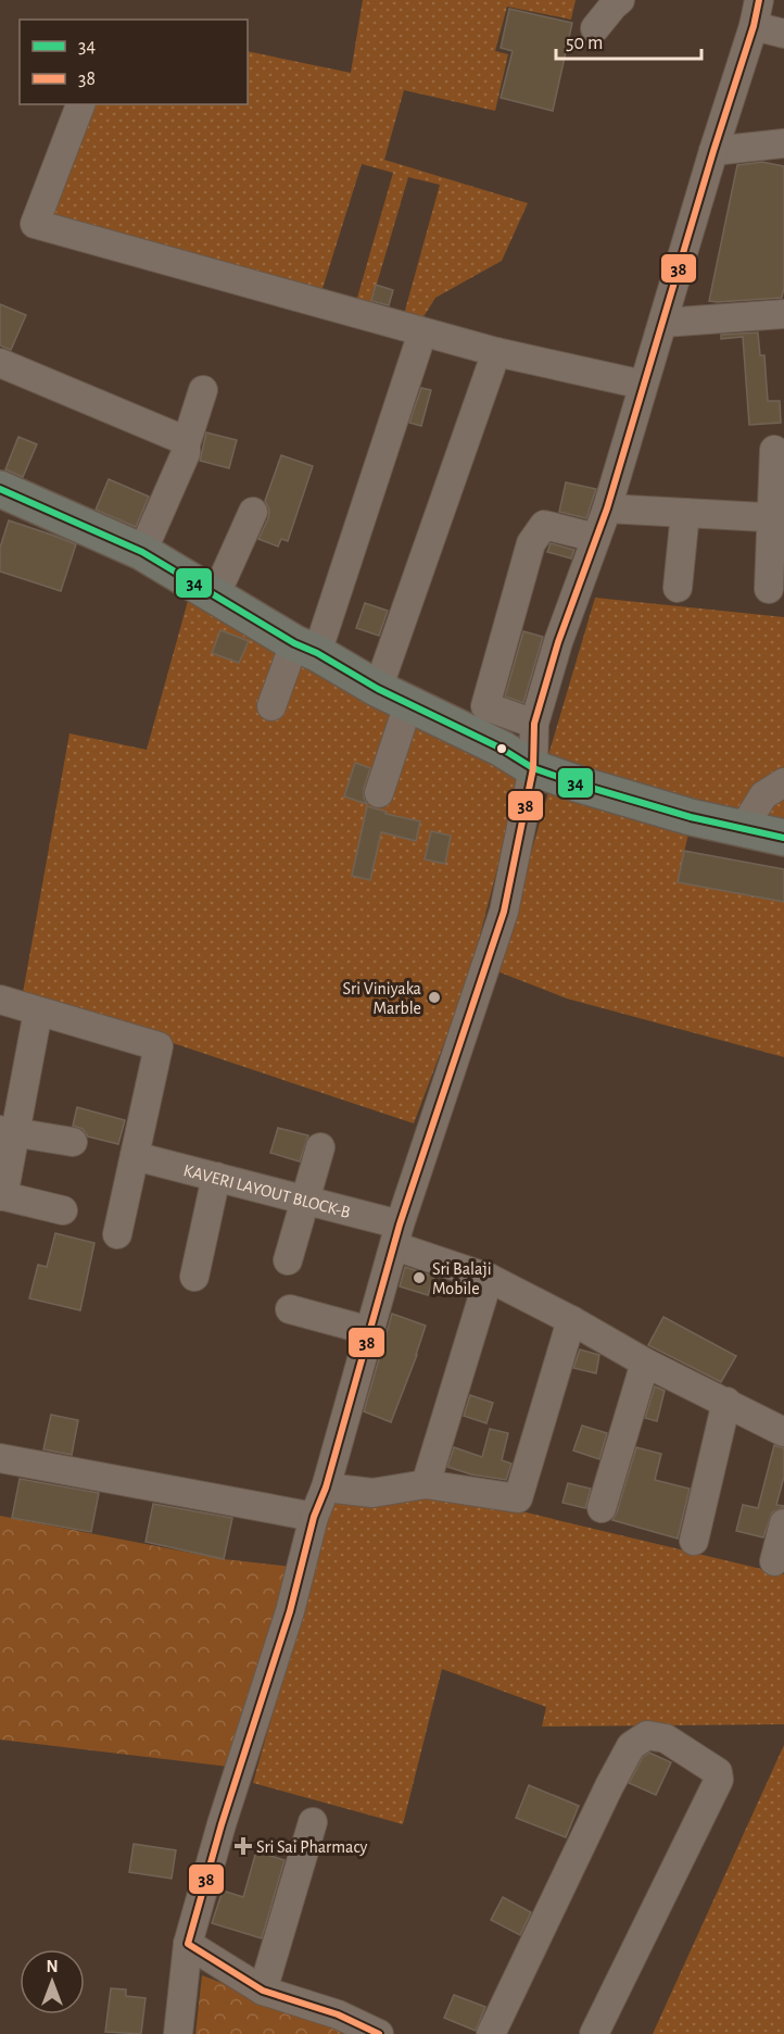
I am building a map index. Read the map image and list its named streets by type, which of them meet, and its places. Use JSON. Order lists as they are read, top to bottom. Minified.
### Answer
{"streets":{"street":["KAVERI LAYOUT BLOCK-B"]},"places":{"other":["Sri Viniyaka Marble","Sri Balaji Mobile"],"health":["Sri Sai Pharmacy"]},"lines":["transit line 38","transit line 34"],"legend":["34","38"],"scale_bar":"50 m","north":"top"}
